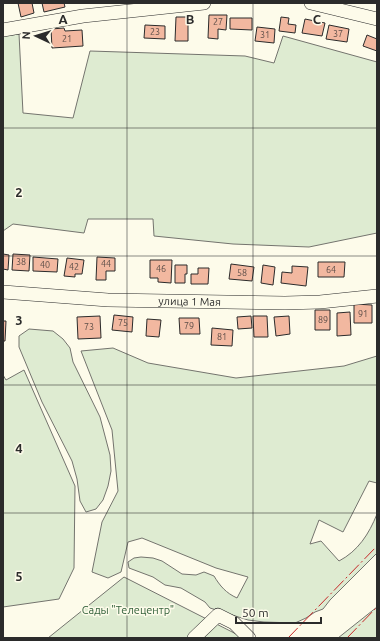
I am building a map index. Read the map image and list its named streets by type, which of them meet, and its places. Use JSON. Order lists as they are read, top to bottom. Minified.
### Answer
{"streets":{"street":["улица 1 Мая"]},"parks":["Сады \"Телецентр\""],"house_numbers":["27","23","37","31","21","38","44","40","42","46","64","58","91","89","75","79","73","81"],"scale_bar":"50 m","north":"left","grid":{"columns":["A","B","C"],"rows":["2","3","4","5"]}}
